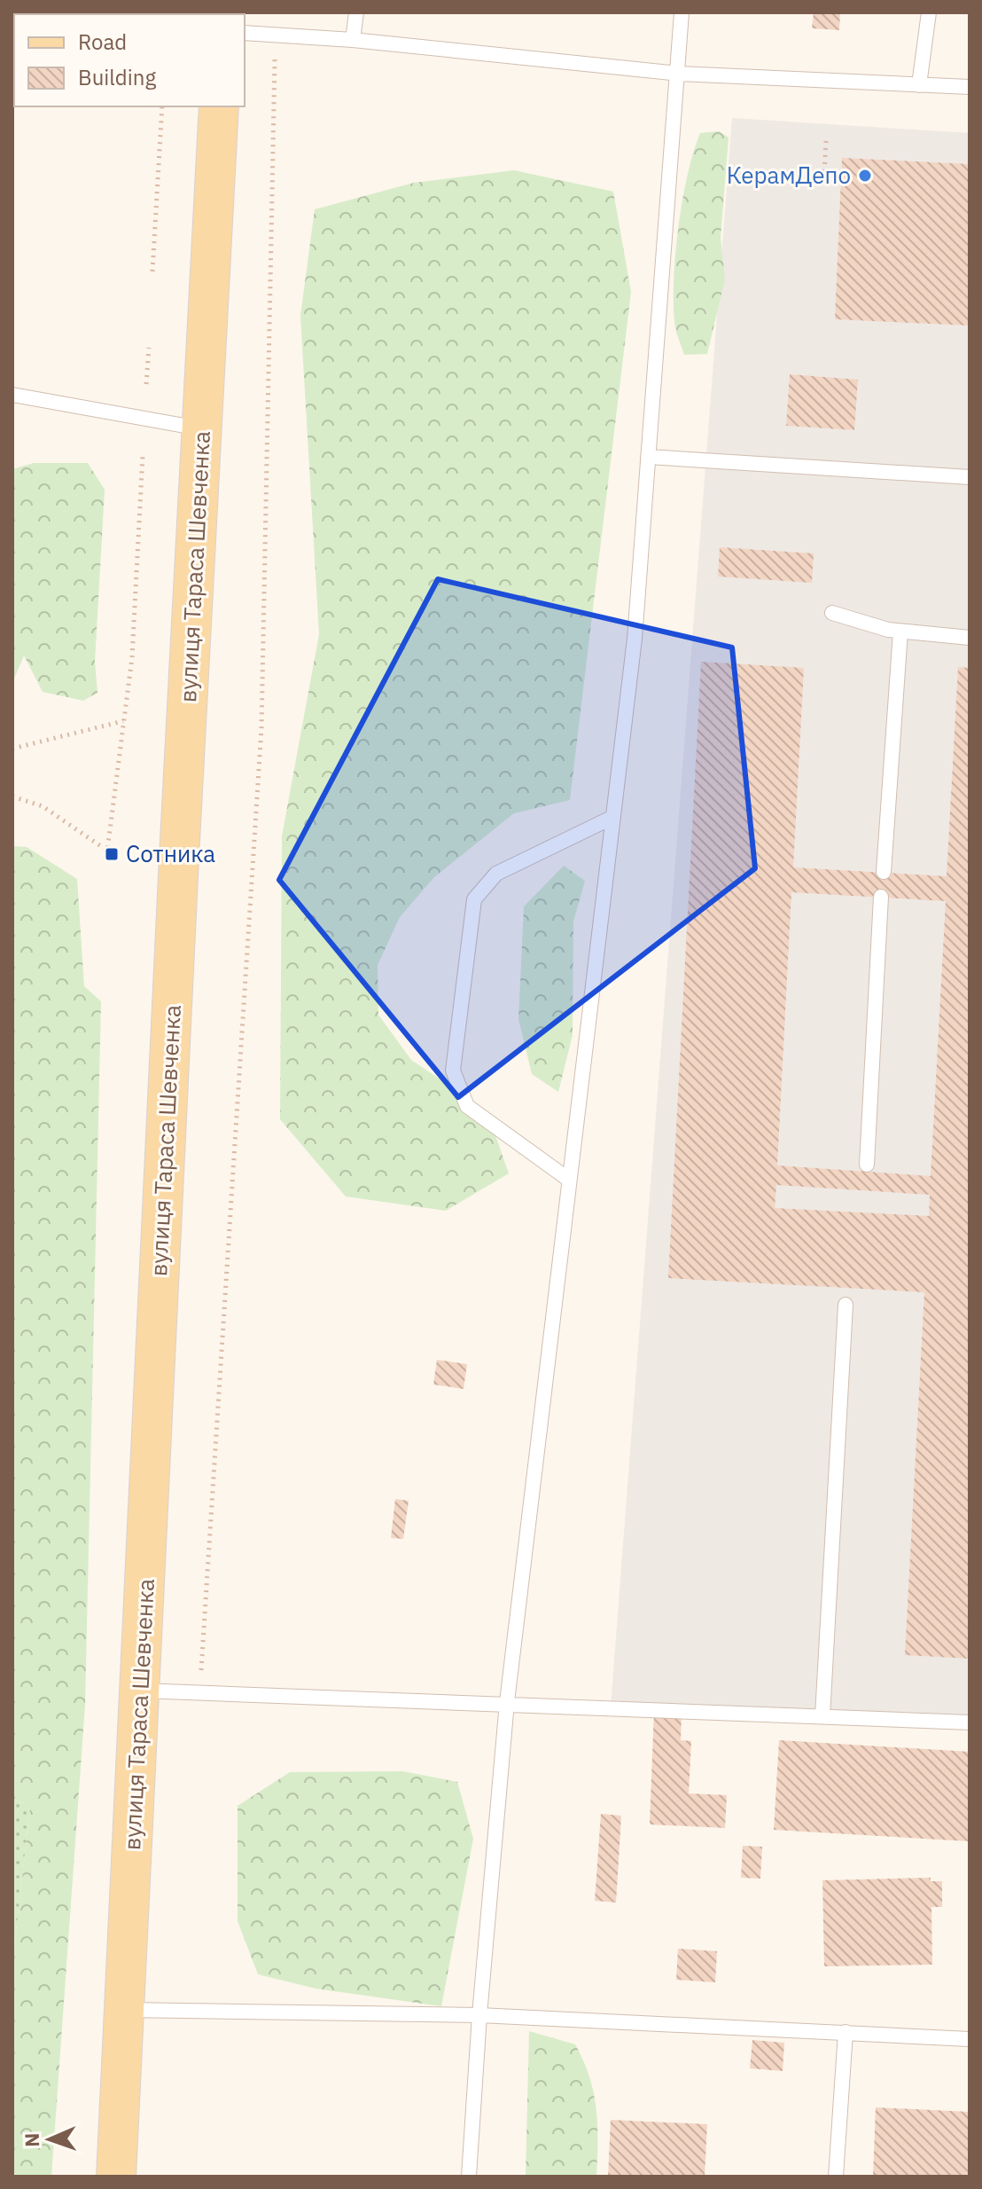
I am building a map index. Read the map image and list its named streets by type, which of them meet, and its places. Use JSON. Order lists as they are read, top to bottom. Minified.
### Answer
{"streets":{"main road":["вулиця Тараса Шевченка"]},"places":{"other":["КерамДепо"],"transit":["Сотника"]},"legend":["Road","Building"],"north":"left"}
